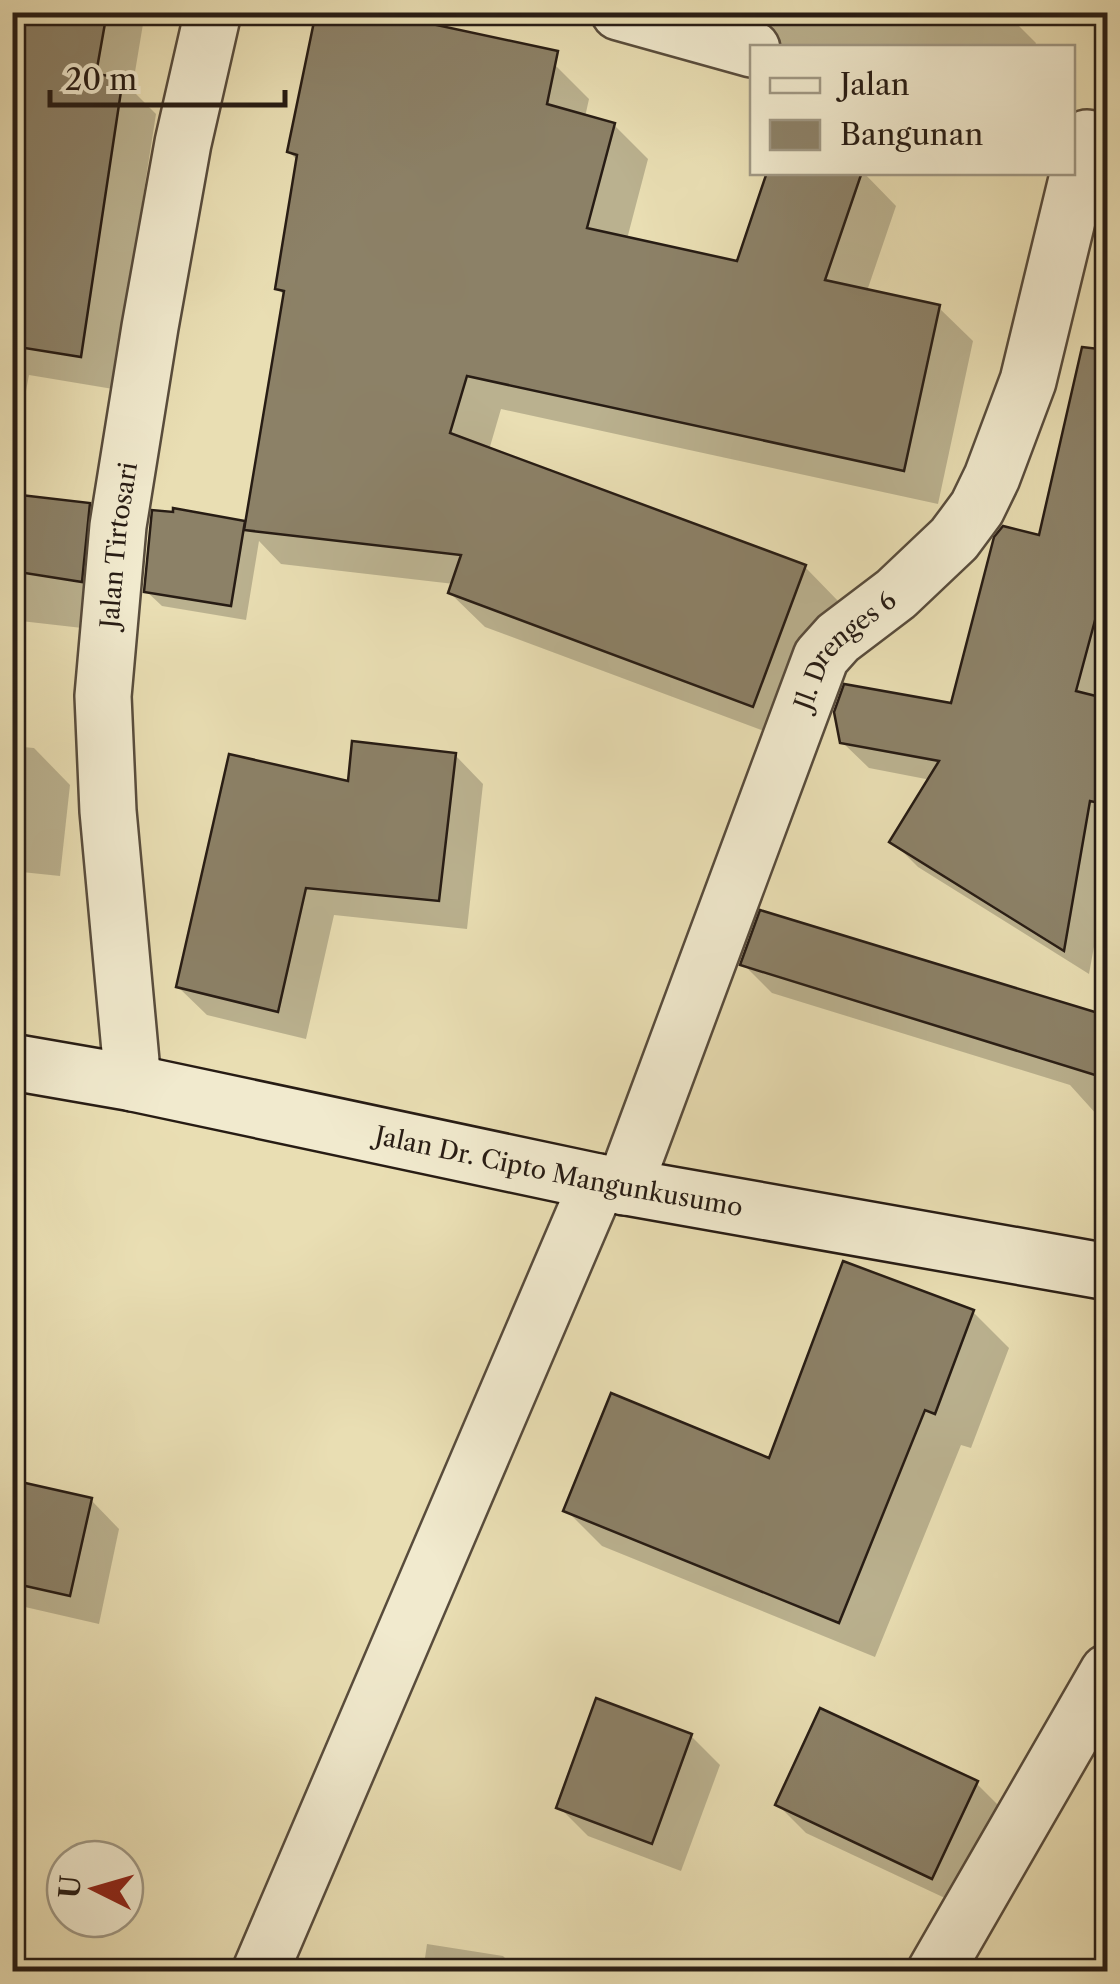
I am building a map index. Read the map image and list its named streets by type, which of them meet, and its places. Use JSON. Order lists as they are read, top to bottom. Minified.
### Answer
{"streets":{"street":["Jalan Tirtosari","Jl. Drenges 6","Jalan Dr. Cipto Mangunkusumo"]},"crossings":[["Jalan Tirtosari","Jalan Dr. Cipto Mangunkusumo"],["Jl. Drenges 6","Jalan Dr. Cipto Mangunkusumo"]],"legend":["Jalan","Bangunan"],"scale_bar":"20 m","north":"left"}
